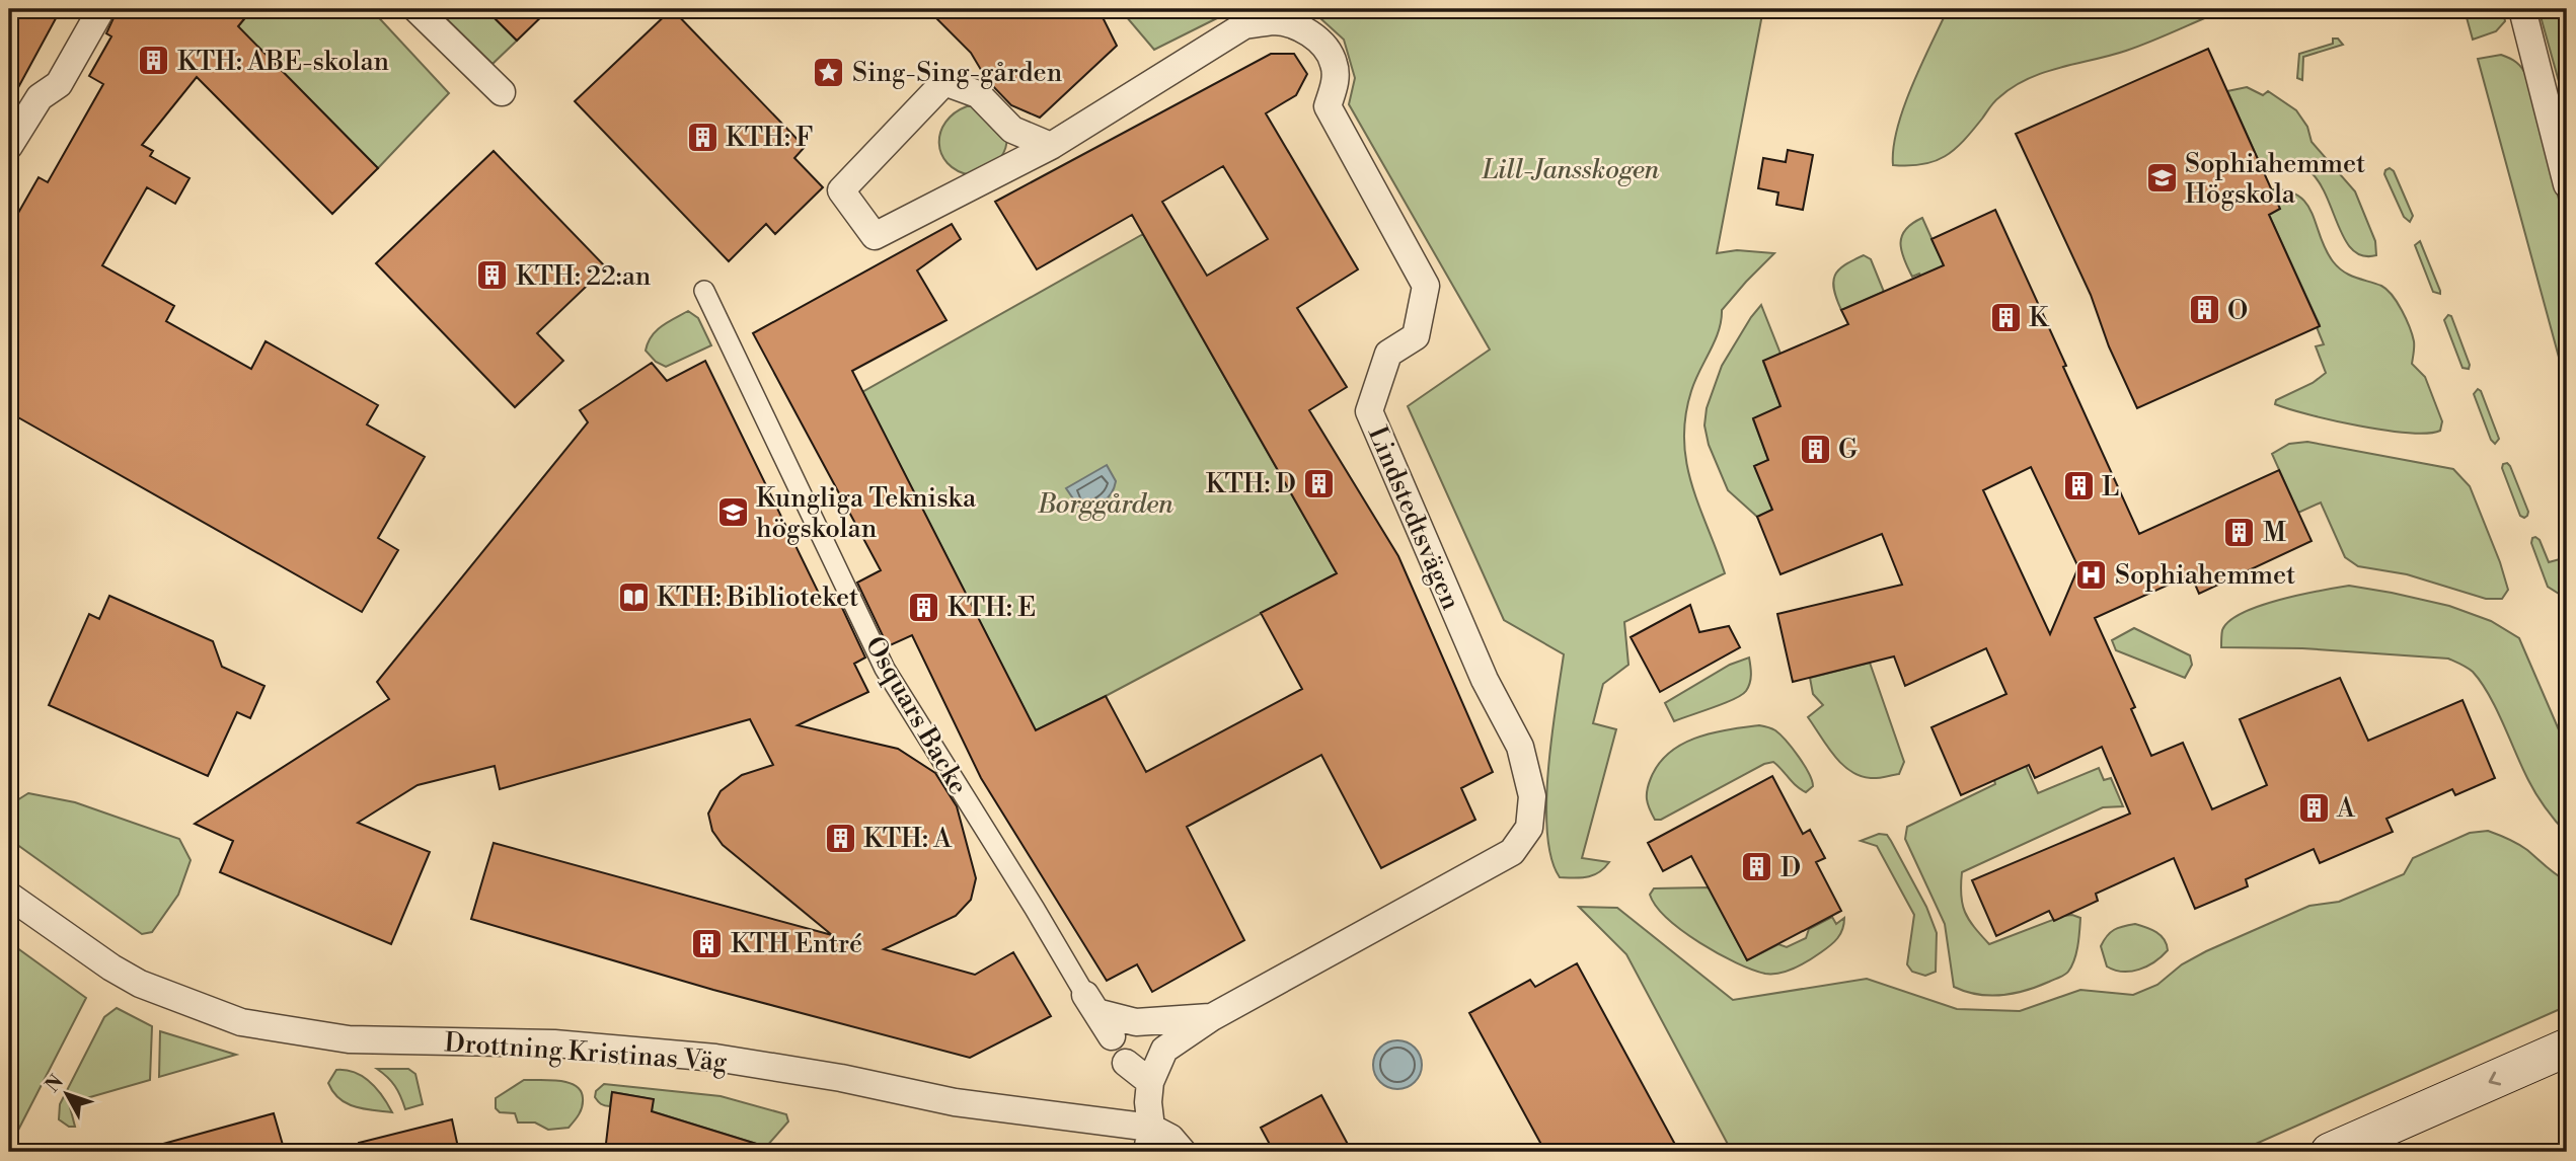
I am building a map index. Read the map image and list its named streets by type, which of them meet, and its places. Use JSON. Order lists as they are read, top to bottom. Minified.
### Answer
{"streets":{"street":["Lindstedtsvägen","Osquars Backe","Drottning Kristinas Väg"]},"crossings":[["Lindstedtsvägen","Drottning Kristinas Väg"]],"parks":["Lill-Jansskogen","Borggården"],"places":{"building":["KTH: ABE-skolan","KTH: F","KTH: 22:an","O","K","G","KTH: D","L","M","KTH: E","A","KTH: A","D","KTH Entré"],"place":["Sing-Sing-gården"],"school or university":["Sophiahemmet Högskola","Kungliga Tekniska högskolan"],"hospital":["Sophiahemmet"],"library":["KTH: Biblioteket"]},"north":"top left"}
